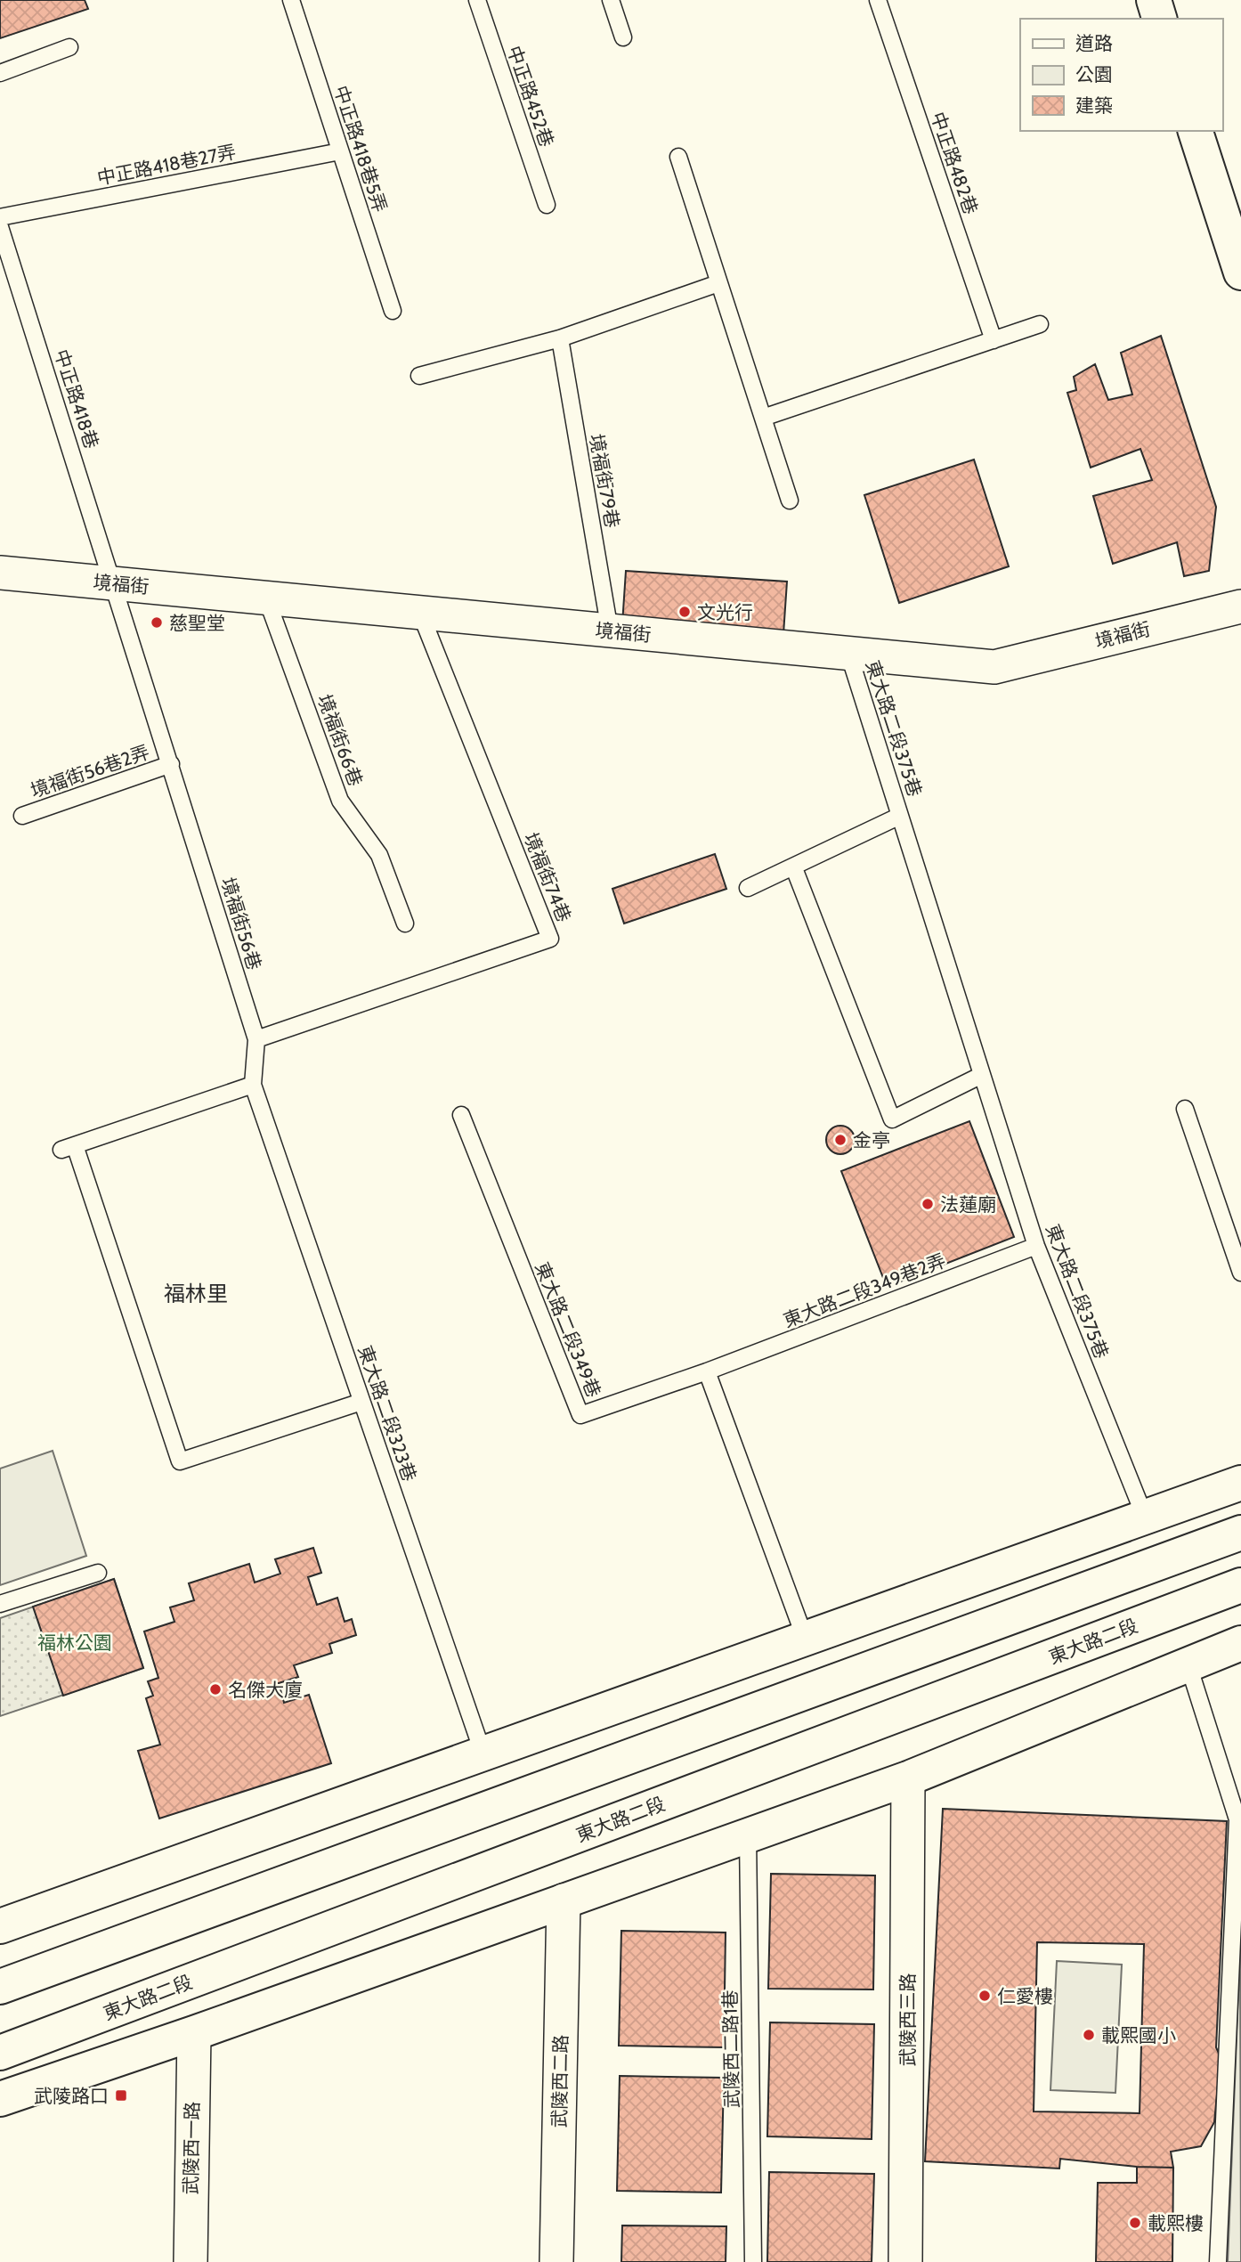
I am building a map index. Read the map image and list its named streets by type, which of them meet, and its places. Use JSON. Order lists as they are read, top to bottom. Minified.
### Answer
{"streets":{"street":["境福街","東大路二段","武陵西三路","武陵西二路","武陵西一路"],"lane":["中正路452巷","中正路418巷5弄","中正路482巷","中正路418巷27弄","中正路418巷","境福街79巷","東大路二段375巷","境福街66巷","境福街56巷2弄","境福街74巷","境福街56巷","東大路二段349巷2弄","東大路二段349巷","東大路二段323巷","武陵西二路1巷"]},"crossings":[["中正路418巷5弄","中正路418巷27弄"],["中正路418巷","境福街"],["中正路418巷","境福街56巷"],["境福街79巷","境福街"],["境福街","東大路二段375巷"],["境福街","境福街66巷"],["境福街","境福街74巷"],["境福街","境福街56巷"],["東大路二段375巷","東大路二段349巷2弄"],["境福街56巷2弄","境福街56巷"],["境福街74巷","境福街56巷"],["境福街56巷","東大路二段323巷"],["東大路二段349巷2弄","東大路二段349巷"]],"districts":["福林里"],"parks":["福林公園"],"places":{"other":["文光行","慈聖堂","金亭","法蓮廟","名傑大廈","仁愛樓","載熙國小","載熙樓"],"transit":["武陵路口"]},"legend":["道路","公園","建築"]}
